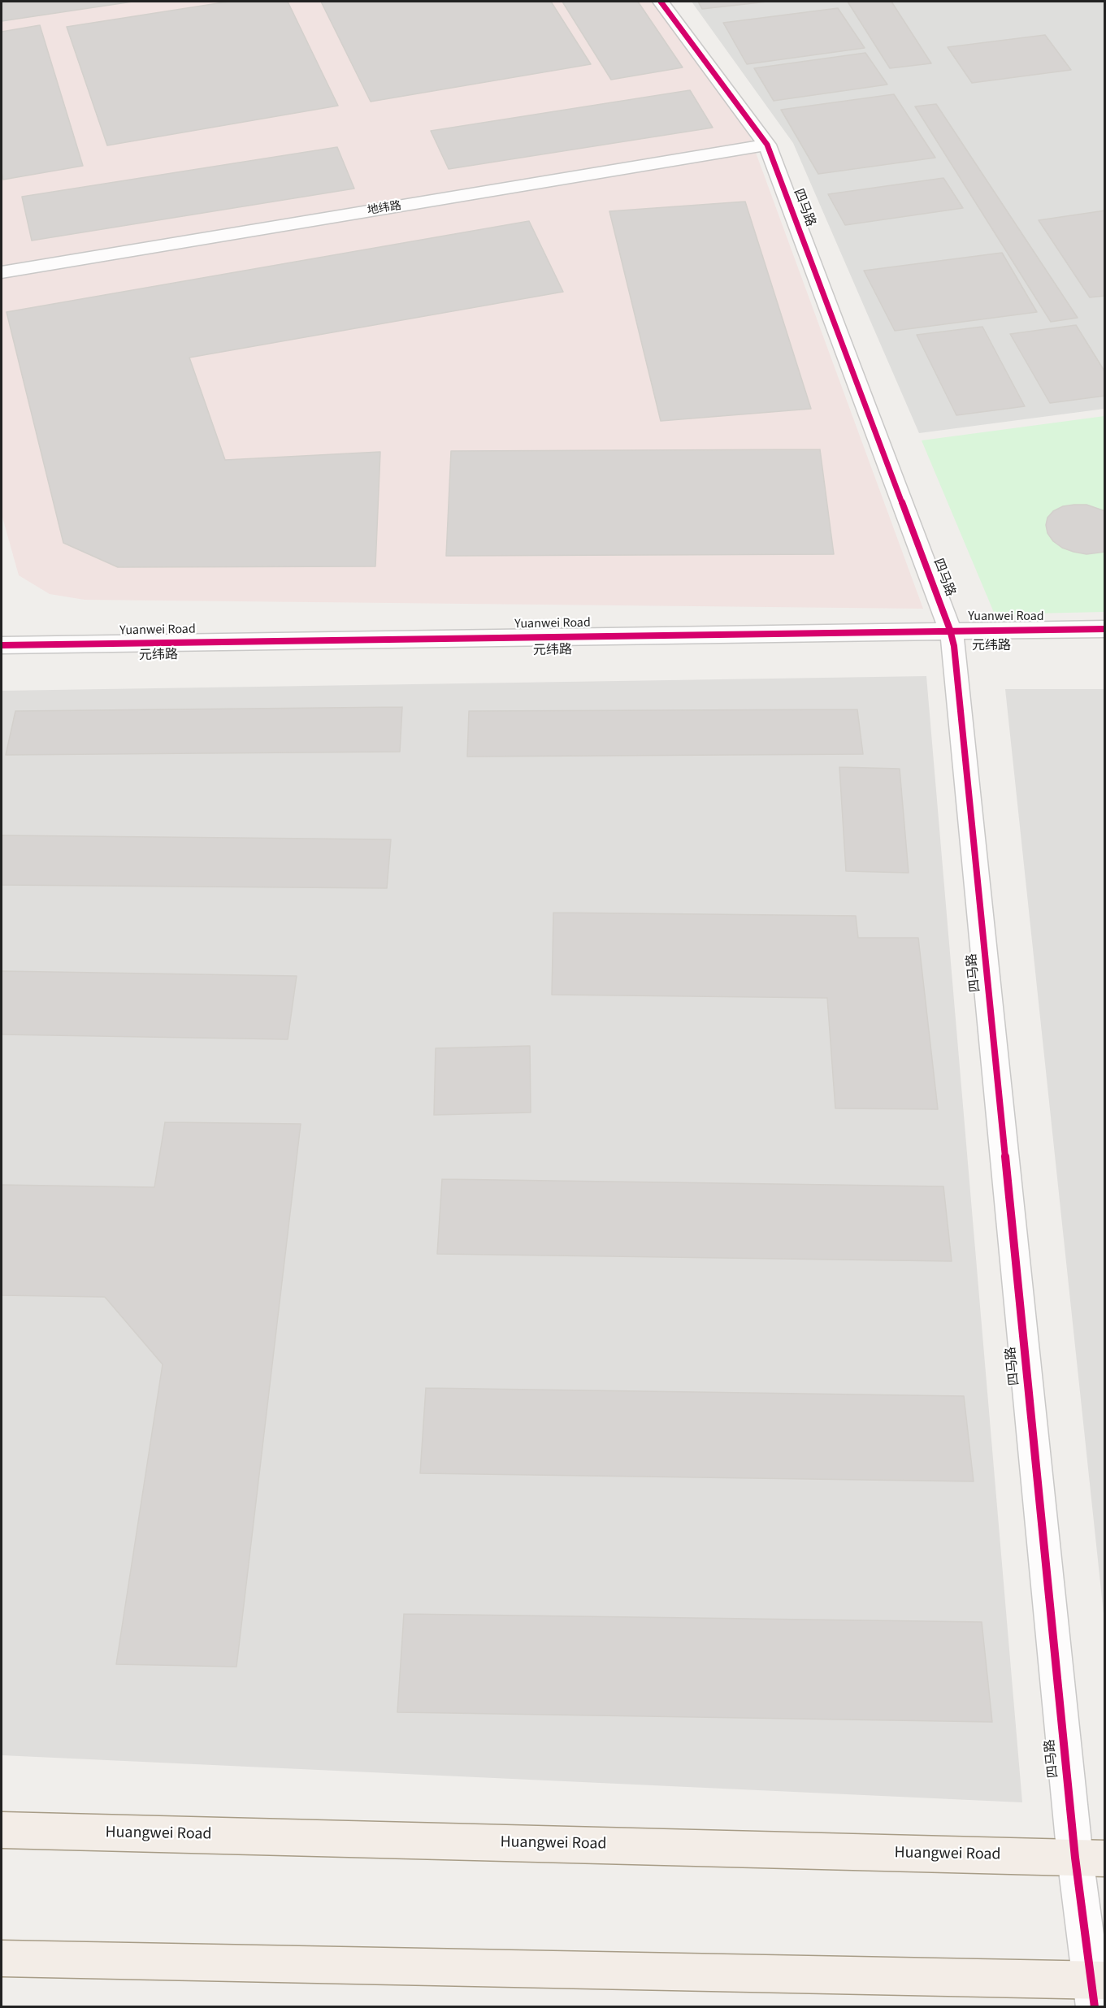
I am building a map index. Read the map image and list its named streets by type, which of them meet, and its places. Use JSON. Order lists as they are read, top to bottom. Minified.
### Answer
{"streets":{"main road":["Huangwei Road"],"street":["四马路","地纬路","Yuanwei Road","元纬路"]},"crossings":[["四马路","地纬路"],["四马路","Yuanwei Road"],["四马路","元纬路"],["四马路","Huangwei Road"],["Yuanwei Road","元纬路"]]}
